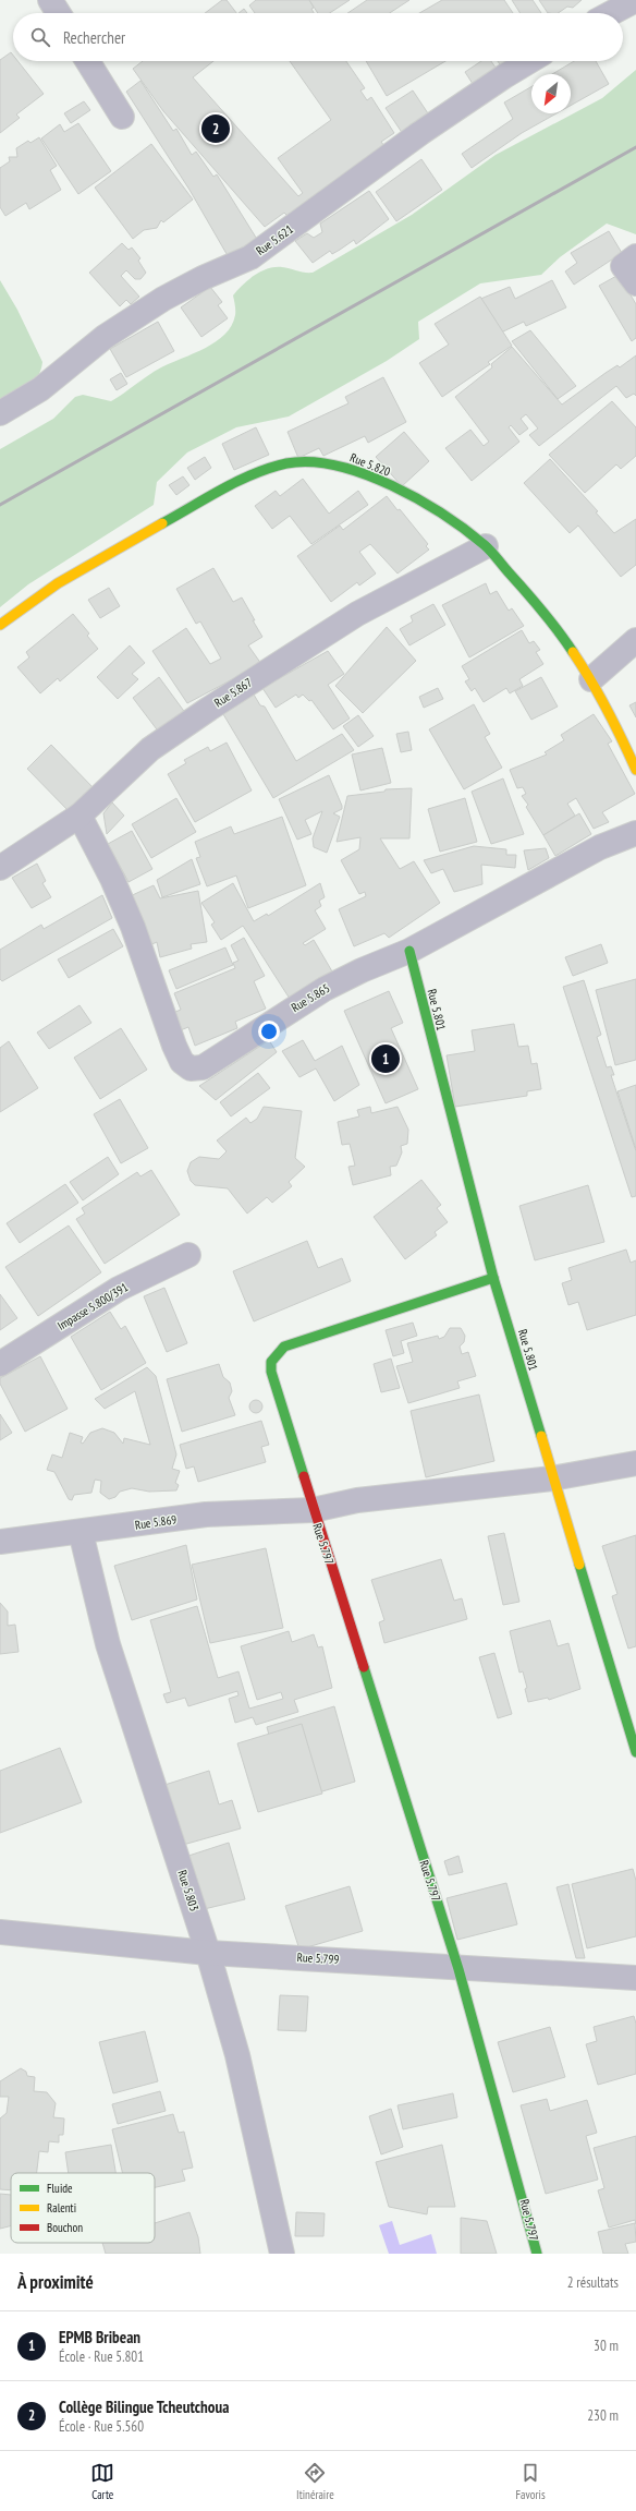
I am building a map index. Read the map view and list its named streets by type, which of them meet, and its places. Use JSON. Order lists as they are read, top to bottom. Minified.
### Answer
{"streets":{"street":["Rue 5.621","Rue 5.820","Rue 5.867","Rue 5.865","Rue 5.801","Impasse 5.800/391","Rue 5.869","Rue 5.797","Rue 5.803","Rue 5.799"]},"crossings":[["Rue 5.820","Rue 5.867"],["Rue 5.867","Rue 5.865"],["Rue 5.865","Rue 5.801"],["Rue 5.801","Rue 5.797"],["Rue 5.869","Rue 5.797"],["Rue 5.869","Rue 5.803"],["Rue 5.797","Rue 5.799"],["Rue 5.803","Rue 5.799"]],"legend":["Fluide","Ralenti","Bouchon"],"north":"bottom left","page":{"search":"Rechercher","pins":["2","1"],"heading":["À proximité","2 résultats"],"list":[{"mark":"1","name":"EPMB Bribean","note":"École · Rue 5.801","value":"30 m"},{"mark":"2","name":"Collège Bilingue Tcheutchoua","note":"École · Rue 5.560","value":"230 m"}],"nav":["Carte","Itinéraire","Favoris"]}}
